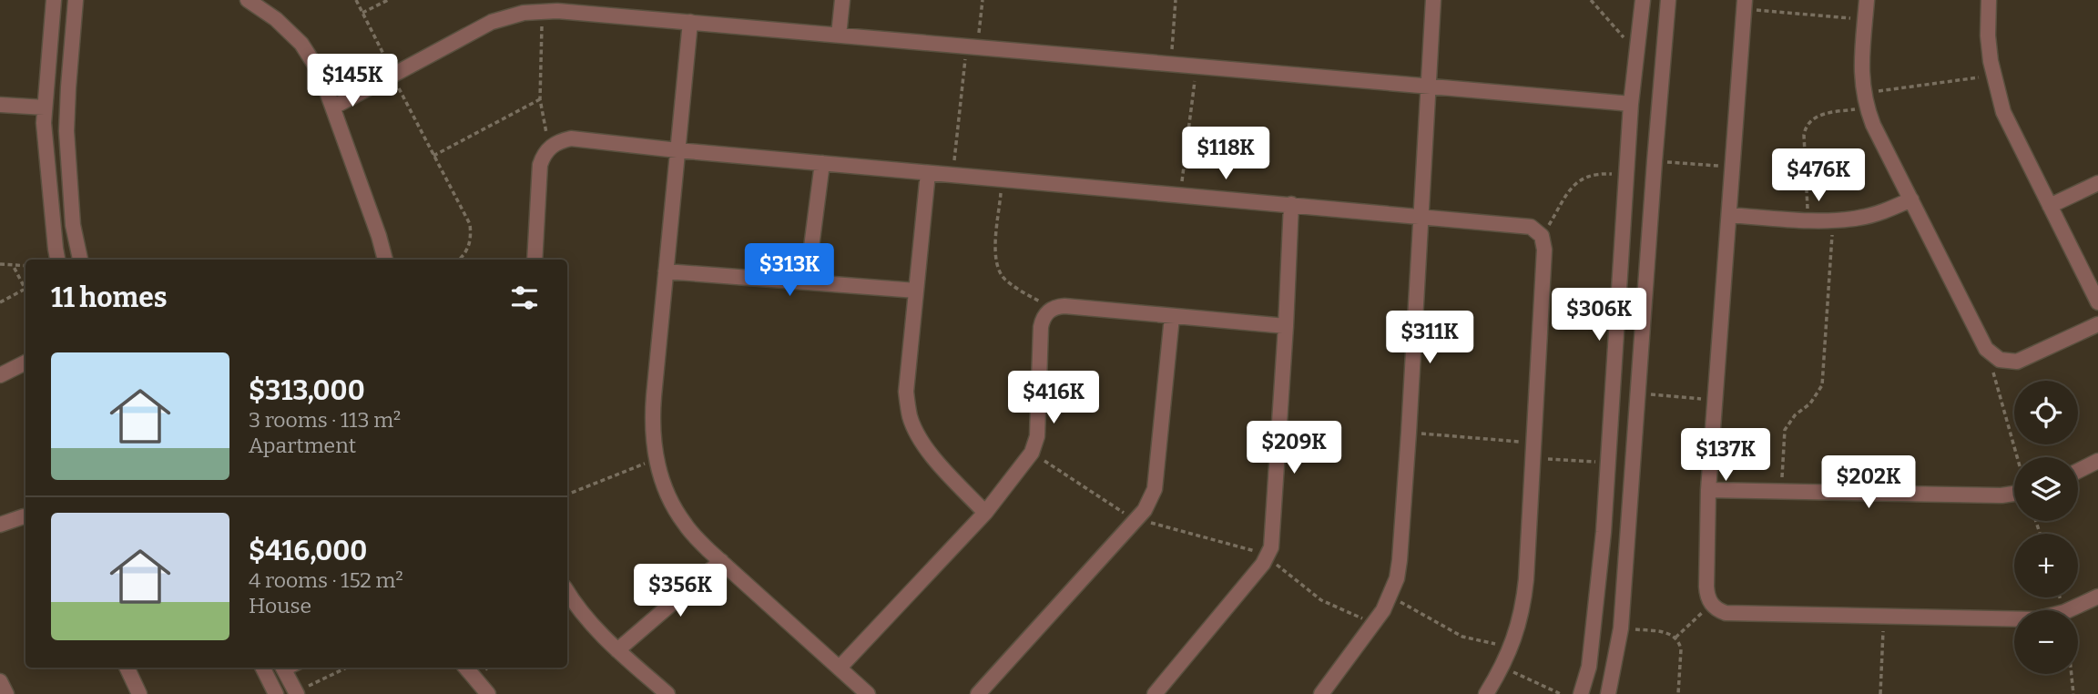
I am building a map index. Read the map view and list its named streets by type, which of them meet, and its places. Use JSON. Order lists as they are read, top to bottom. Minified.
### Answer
{"page":{"price":["$145K","$118K","$476K","$313K","$306K","$311K","$416K","$209K","$137K","$202K","$356K"],"heading":"11 homes","list":[{"name":"$313,000","note":"3 rooms · 113 m² · Apartment"},{"name":"$416,000","note":"4 rooms · 152 m² · House"}],"map_buttons":["+","−"]}}
